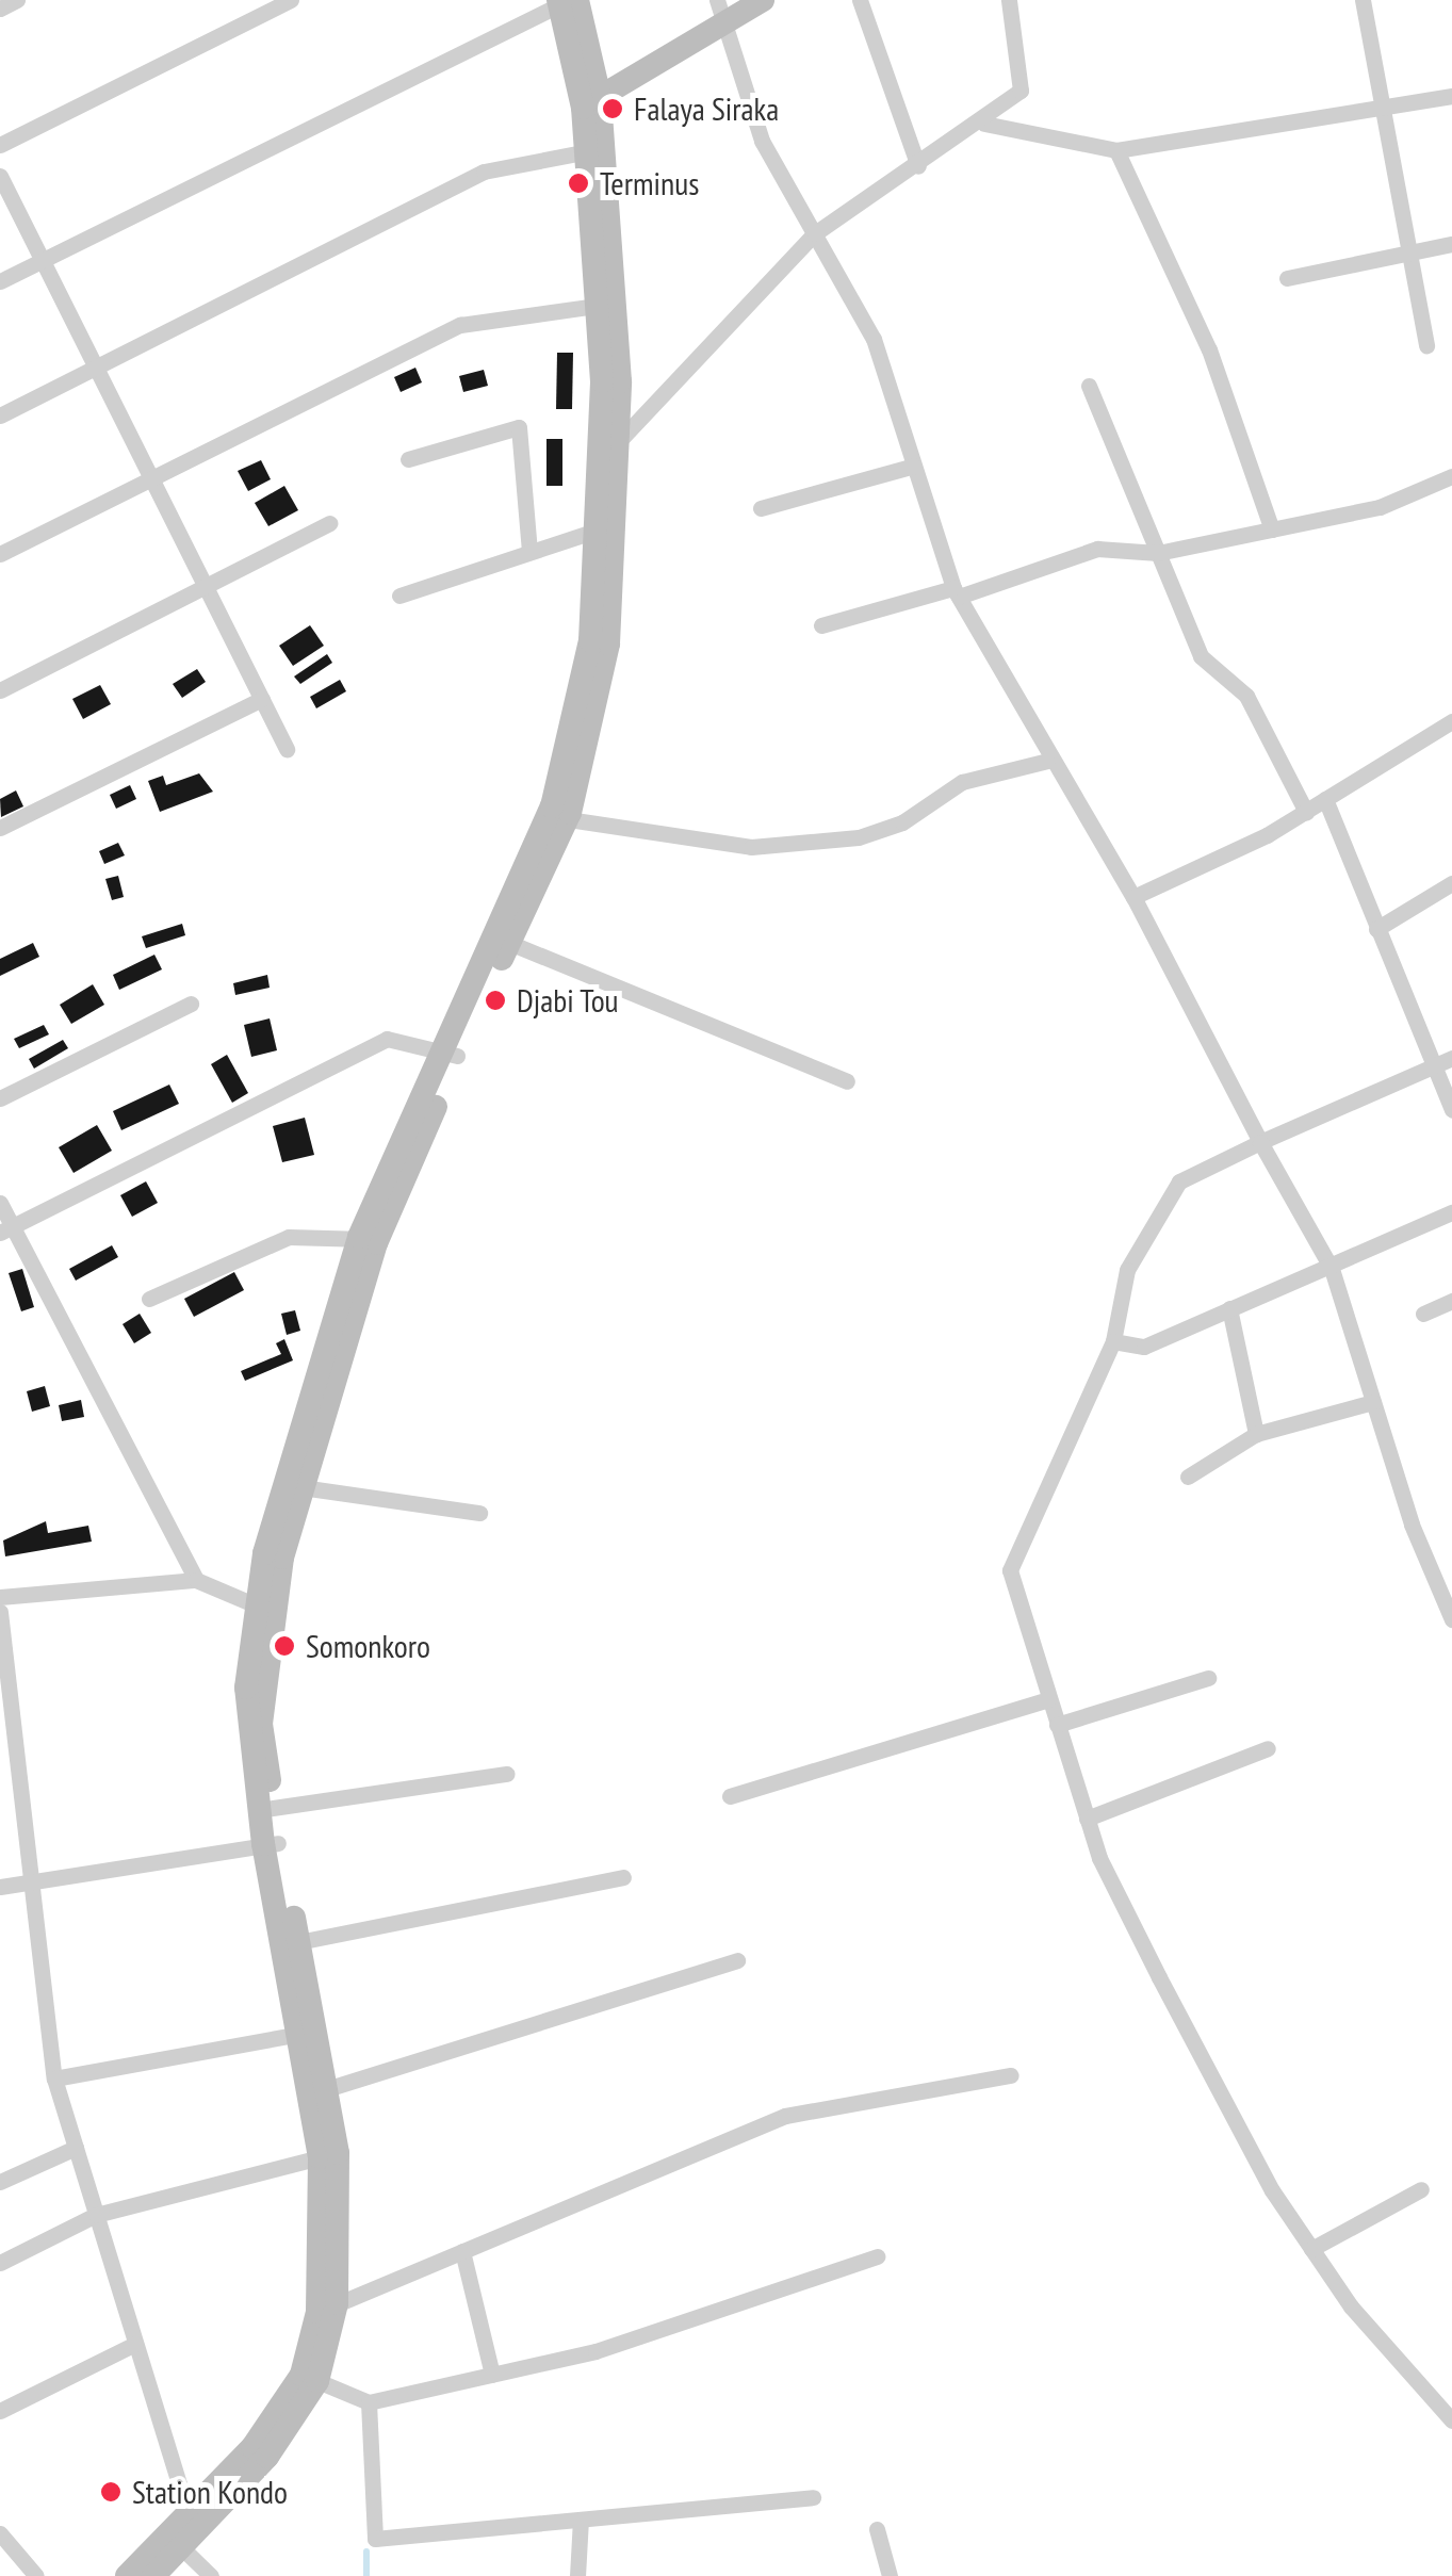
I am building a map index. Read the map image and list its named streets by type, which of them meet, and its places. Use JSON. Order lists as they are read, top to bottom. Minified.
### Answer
{"places":["Falaya Siraka","Terminus","Djabi Tou","Somonkoro","Station Kondo"]}
